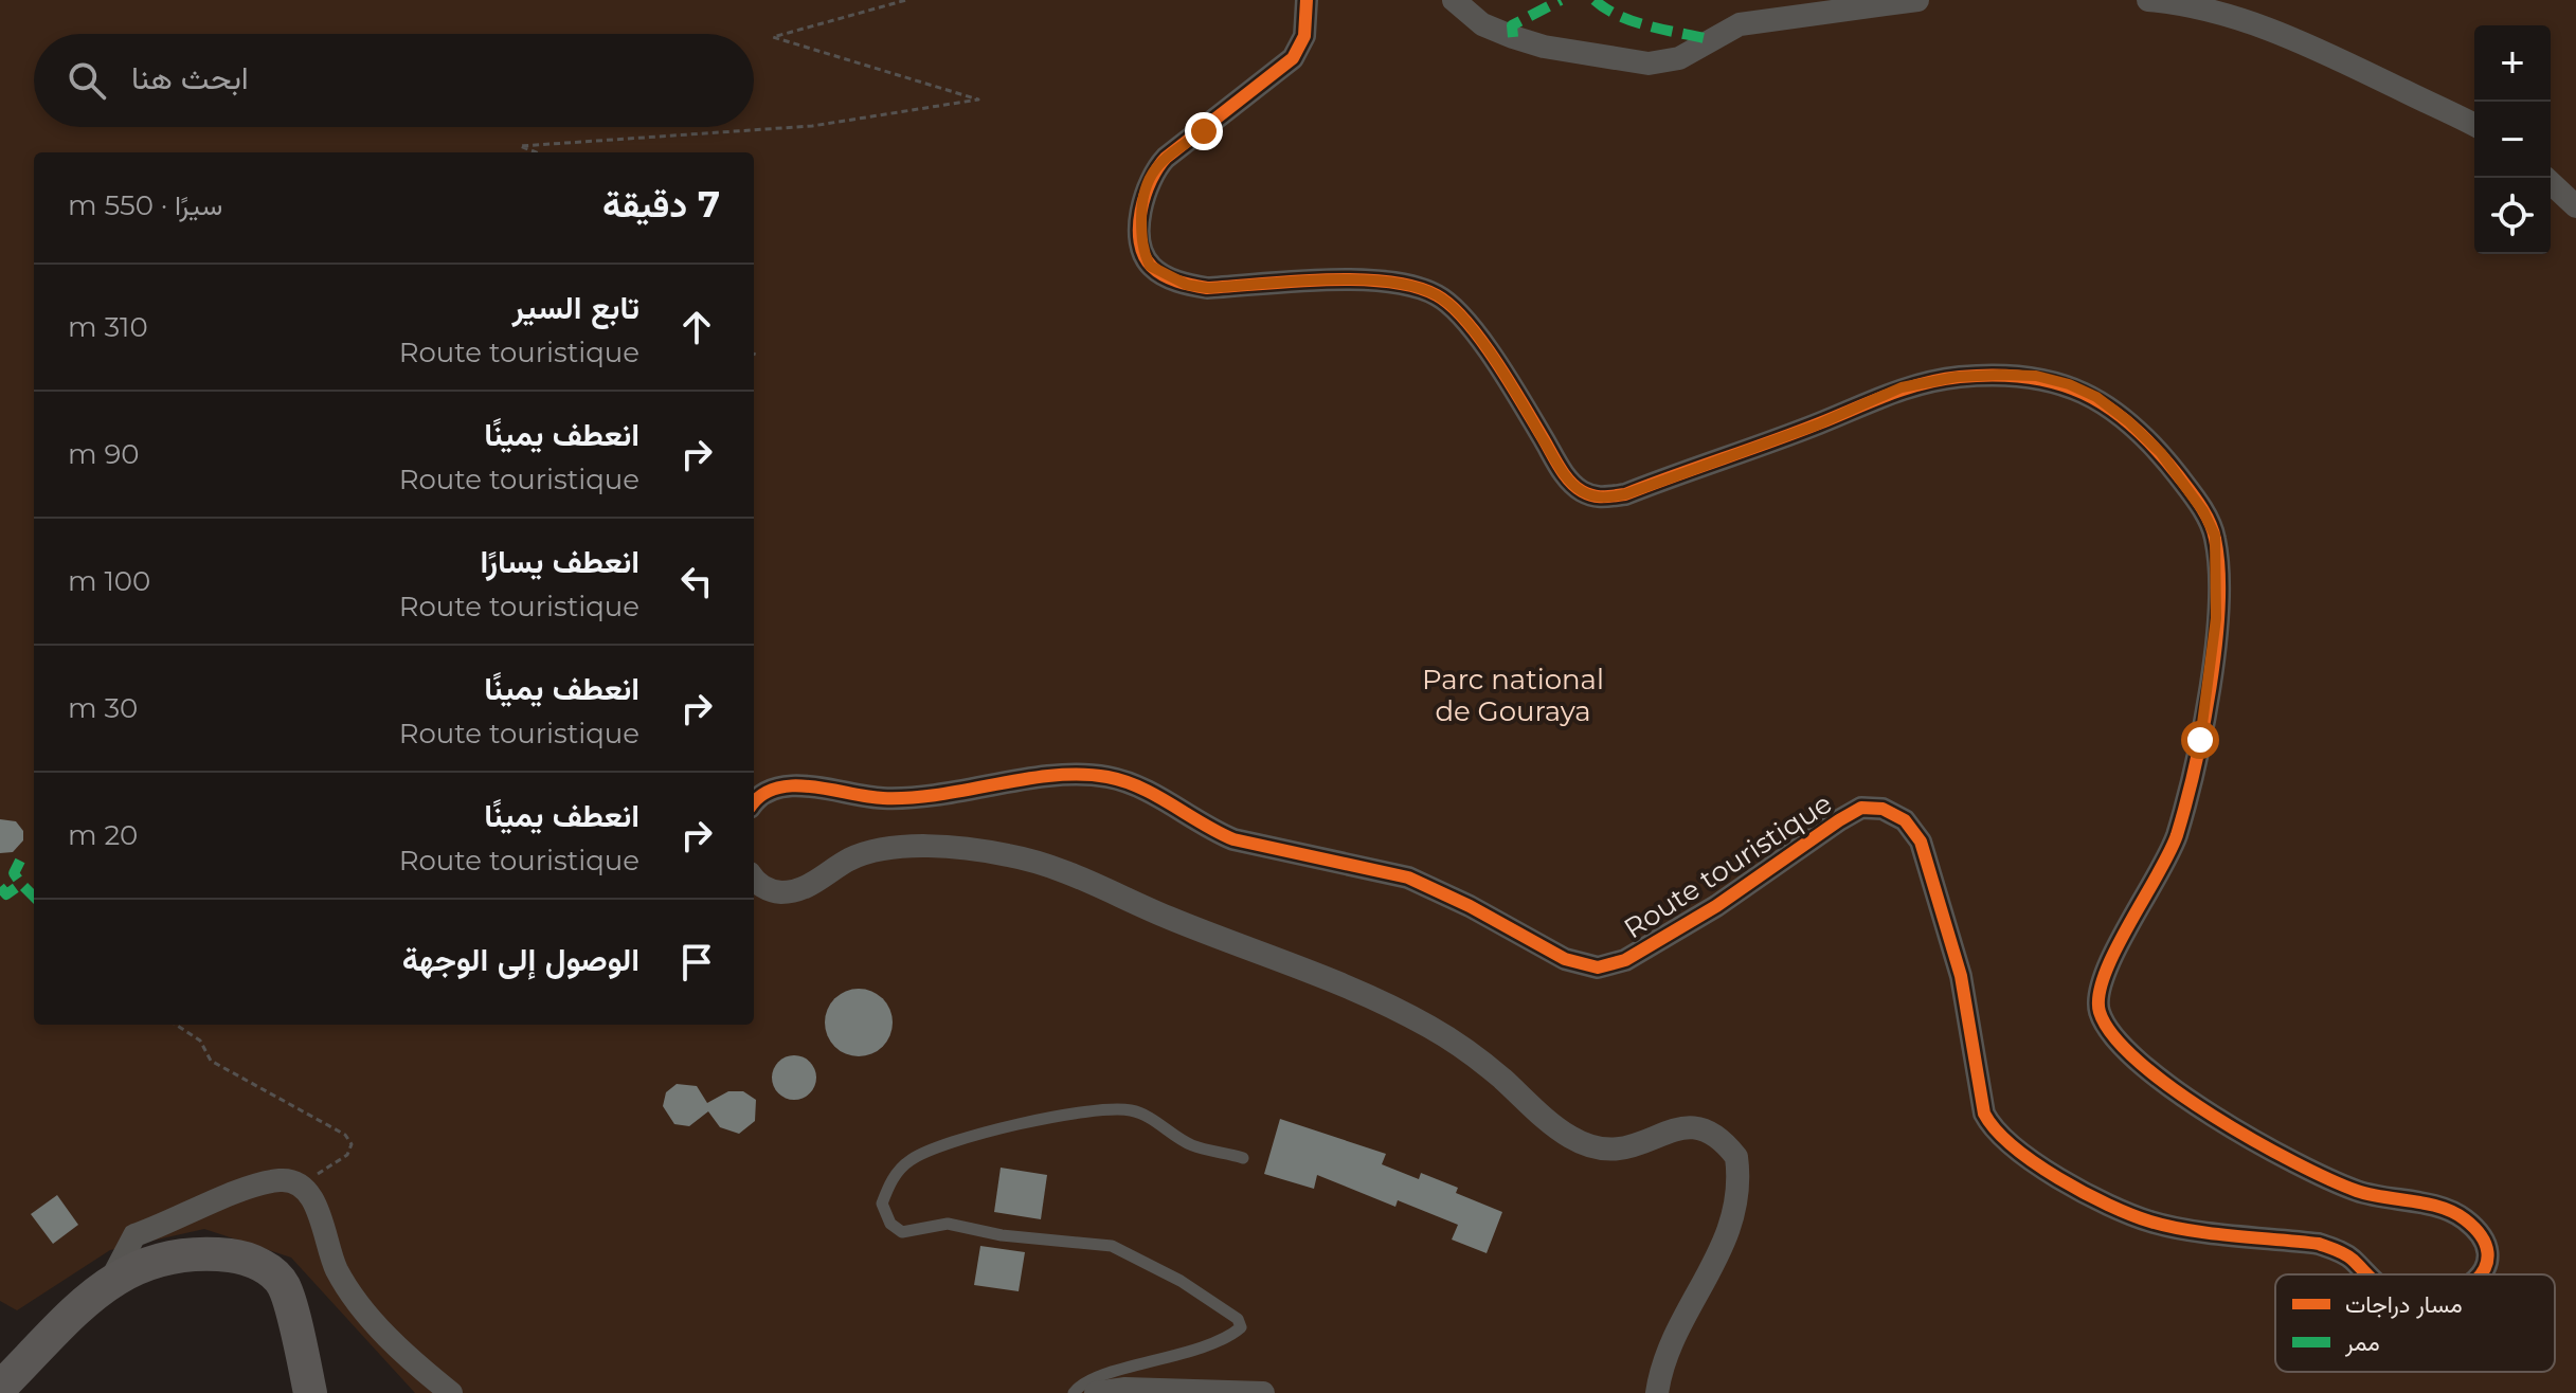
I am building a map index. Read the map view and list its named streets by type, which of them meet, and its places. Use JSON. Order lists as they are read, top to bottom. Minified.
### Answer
{"streets":{"street":["Route touristique"]},"parks":["Parc national de Gouraya"],"legend":["مسار دراجات","ممر"],"page":{"map_buttons":["+","−"],"search":"ابحث هنا","heading":["7 دقيقة","سيرًا · 550 m"],"list":[["تابع السير","Route touristique","310 m"],["انعطف يمينًا","Route touristique","90 m"],["انعطف يسارًا","Route touristique","100 m"],["انعطف يمينًا","Route touristique","30 m"],["انعطف يمينًا","Route touristique","20 m"],"الوصول إلى الوجهة"]}}
